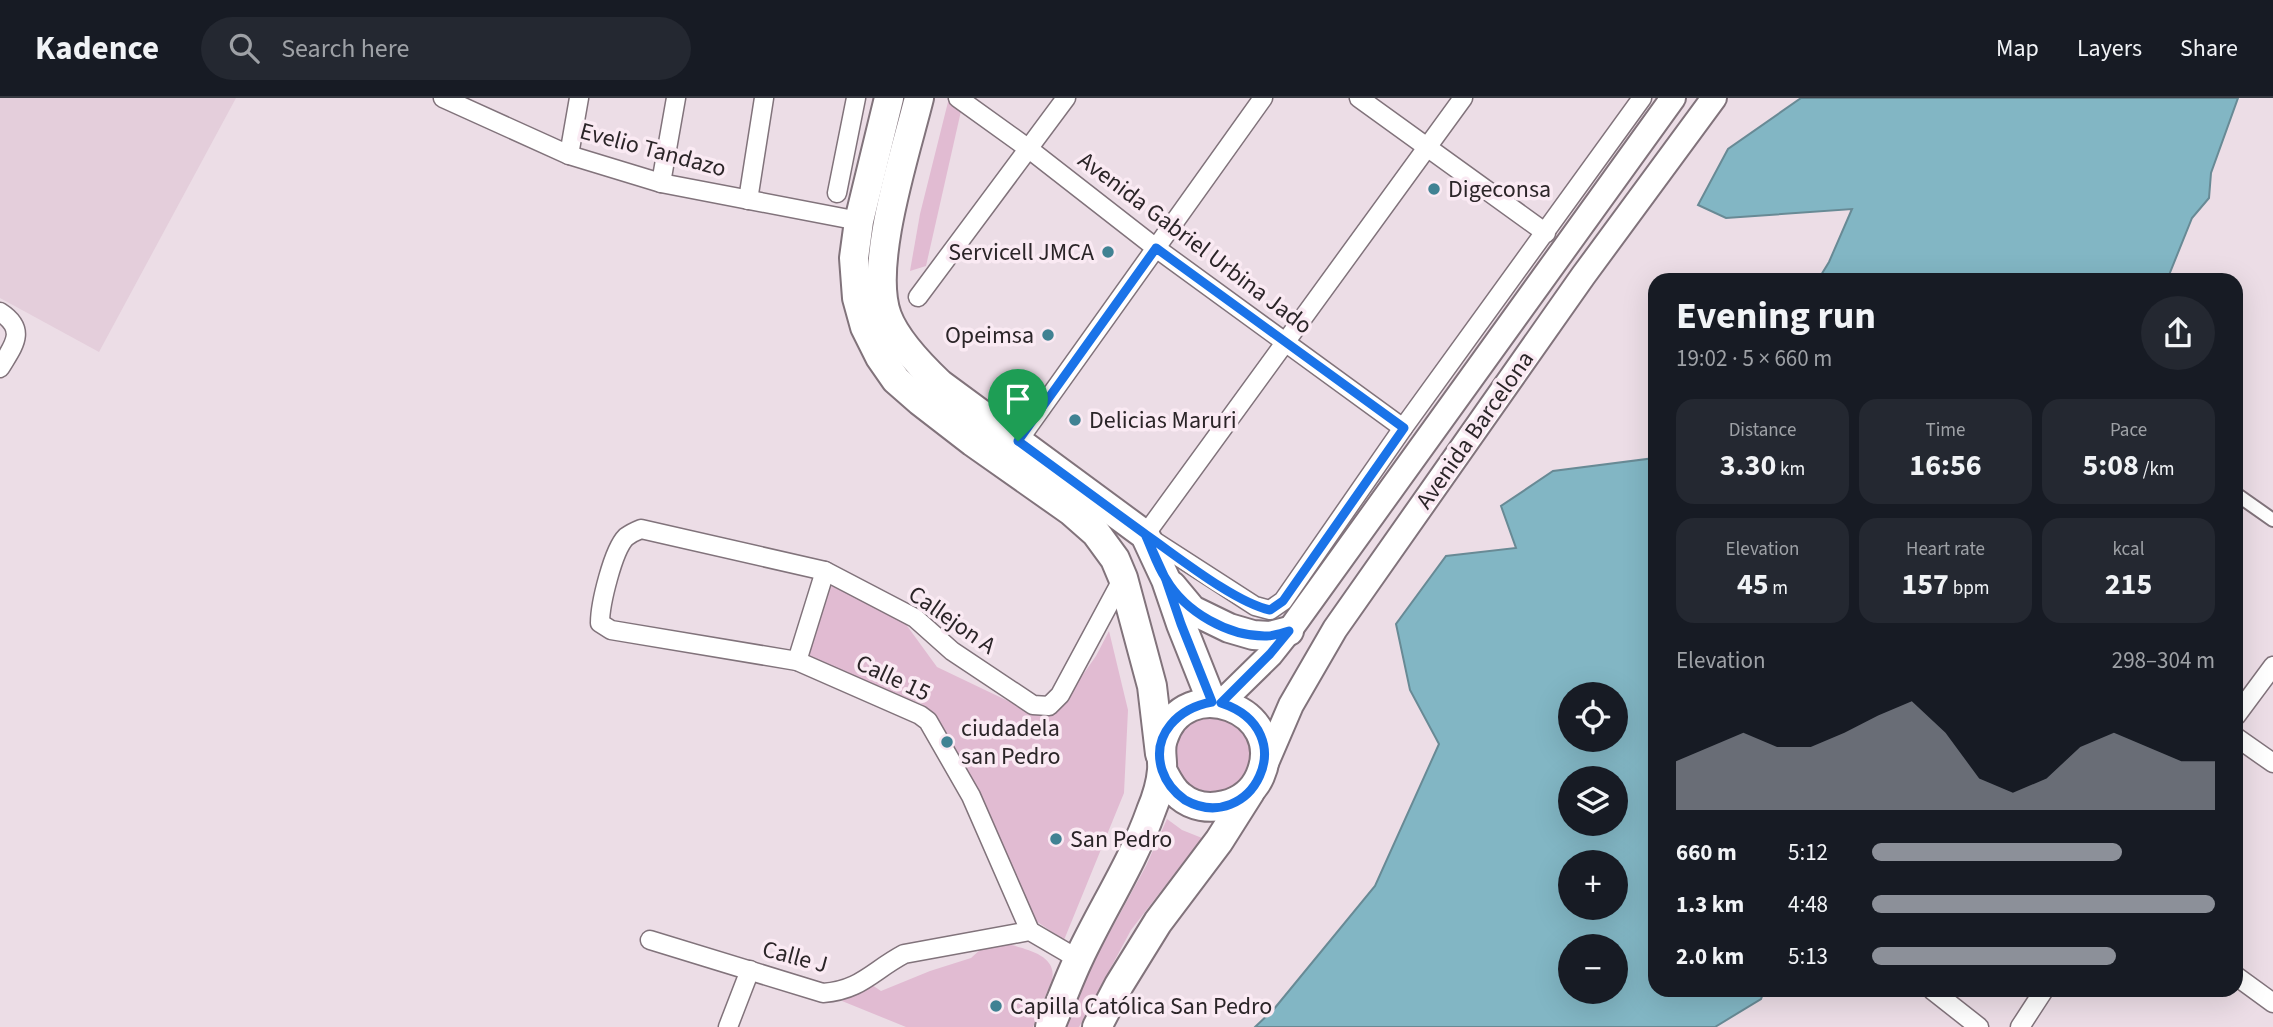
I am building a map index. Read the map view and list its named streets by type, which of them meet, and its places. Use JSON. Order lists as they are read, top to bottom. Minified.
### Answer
{"streets":{"main road":["Avenida Barcelona"],"street":["Evelio Tandazo","Avenida Gabriel Urbina Jado","Callejon A","Calle 15","Calle J"]},"crossings":[["Callejon A","Calle 15"],["Calle 15","Calle J"]],"places":["Digeconsa","Servicell JMCA","Opeimsa","Delicias Maruri","ciudadela san Pedro","San Pedro","Capilla Católica San Pedro"],"page":{"header":"Kadence","search":"Search here","nav":["Map","Layers","Share"],"heading":["Evening run","19:02 · 5 × 660 m"],"stats":[["Distance","3.30 km"],["Time","16:56"],["Pace","5:08 /km"],["Elevation","45 m"],["Heart rate","157 bpm"],["kcal","215"]],"chart":["Elevation","298–304 m"],"map_buttons":["+","−"],"list":[{"name":"660 m","note":"5:12"},{"name":"1.3 km","note":"4:48"},{"name":"2.0 km","note":"5:13"}]}}
